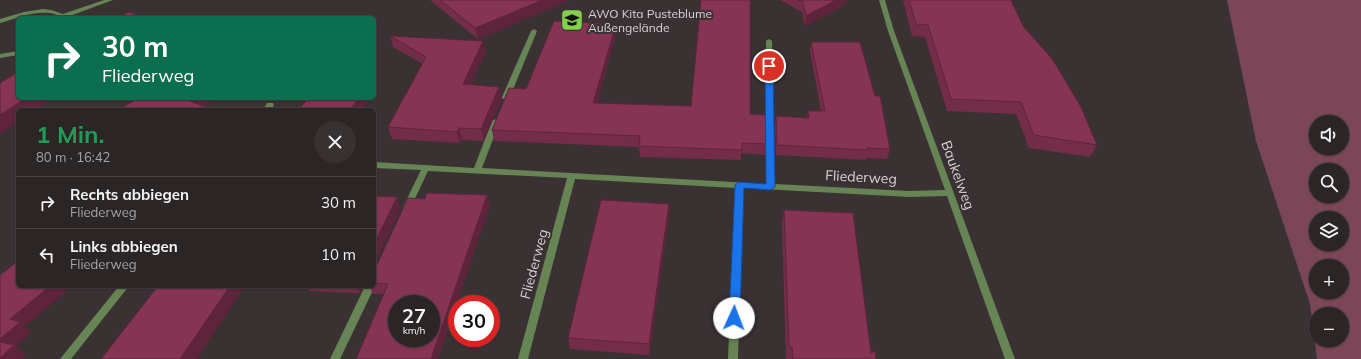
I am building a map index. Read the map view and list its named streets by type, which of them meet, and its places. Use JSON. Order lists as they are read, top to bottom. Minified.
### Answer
{"streets":{"street":["Baukelweg","Fliederweg"]},"crossings":[["Baukelweg","Fliederweg"]],"places":{"school or university":["AWO Kita Pusteblume Außengelände"]},"page":{"turn":["30 m","Fliederweg"],"heading":["1 Min.","80 m · 16:42"],"map_buttons":["+","−"],"list":[{"name":"Rechts abbiegen","note":"Fliederweg","value":"30 m"},{"name":"Links abbiegen","note":"Fliederweg","value":"10 m"}],"speed":"27 km/h","limit":"30"}}
